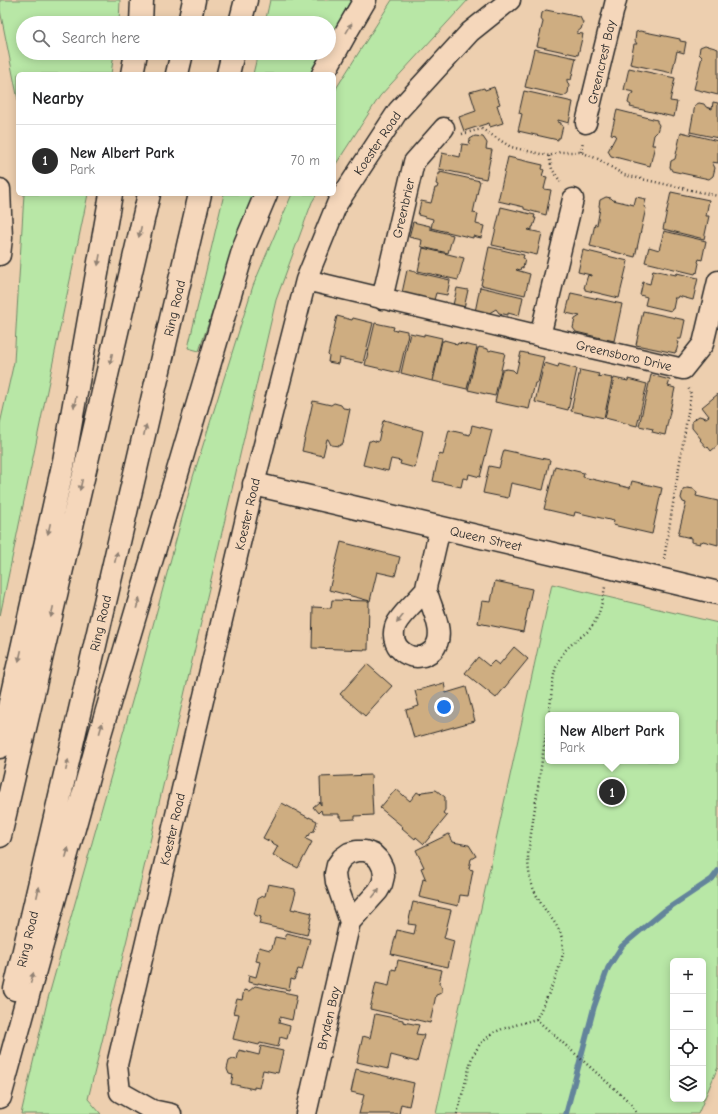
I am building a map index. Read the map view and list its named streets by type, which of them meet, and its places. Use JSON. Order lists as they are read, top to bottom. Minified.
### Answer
{"streets":{"main road":["Ring Road","Queen Street"],"street":["Greencrest Bay","Koester Road","Greenbrier","Greensboro Drive","Bryden Bay"]},"crossings":[["Koester Road","Greensboro Drive"],["Koester Road","Queen Street"],["Greenbrier","Greensboro Drive"]],"page":{"search":"Search here","heading":"Nearby","list":[{"mark":"1","name":"New Albert Park","note":"Park","value":"70 m"}],"popup":["New Albert Park","Park"],"pins":"1","map_buttons":["+","−"]}}
